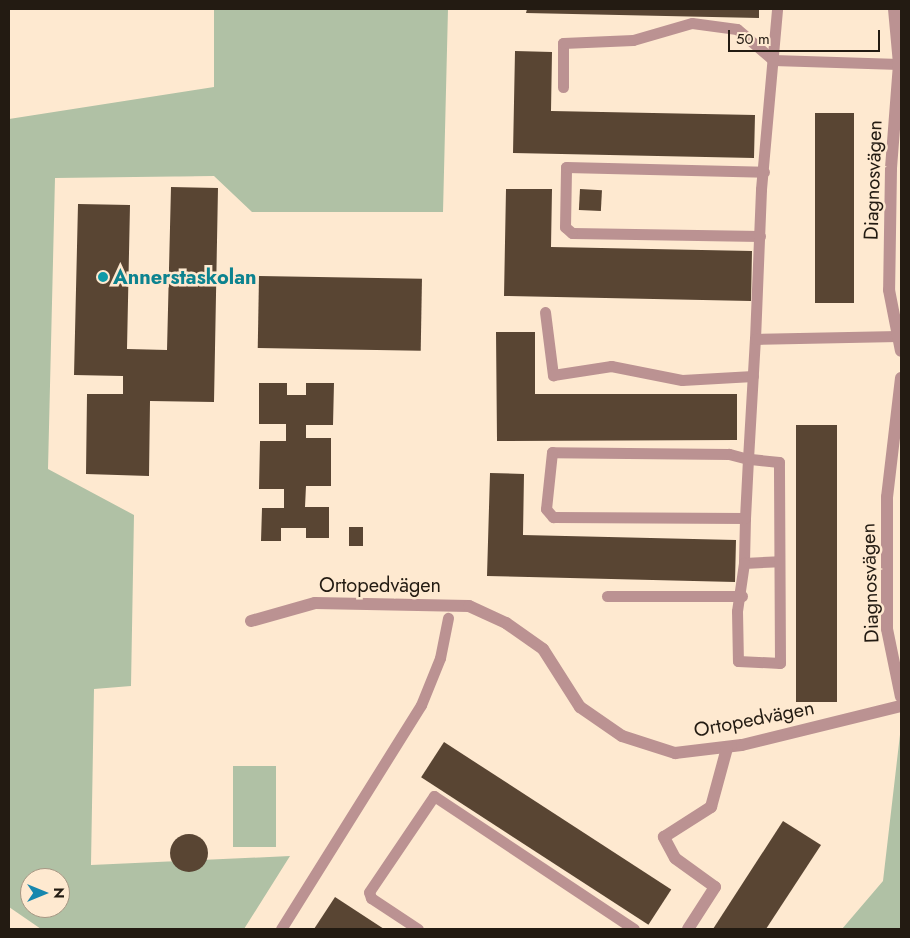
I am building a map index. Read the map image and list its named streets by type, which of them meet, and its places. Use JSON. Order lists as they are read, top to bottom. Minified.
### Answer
{"streets":{"street":["Diagnosvägen","Ortopedvägen"]},"places":["Annerstaskolan"],"scale_bar":"50 m","north":"right"}
